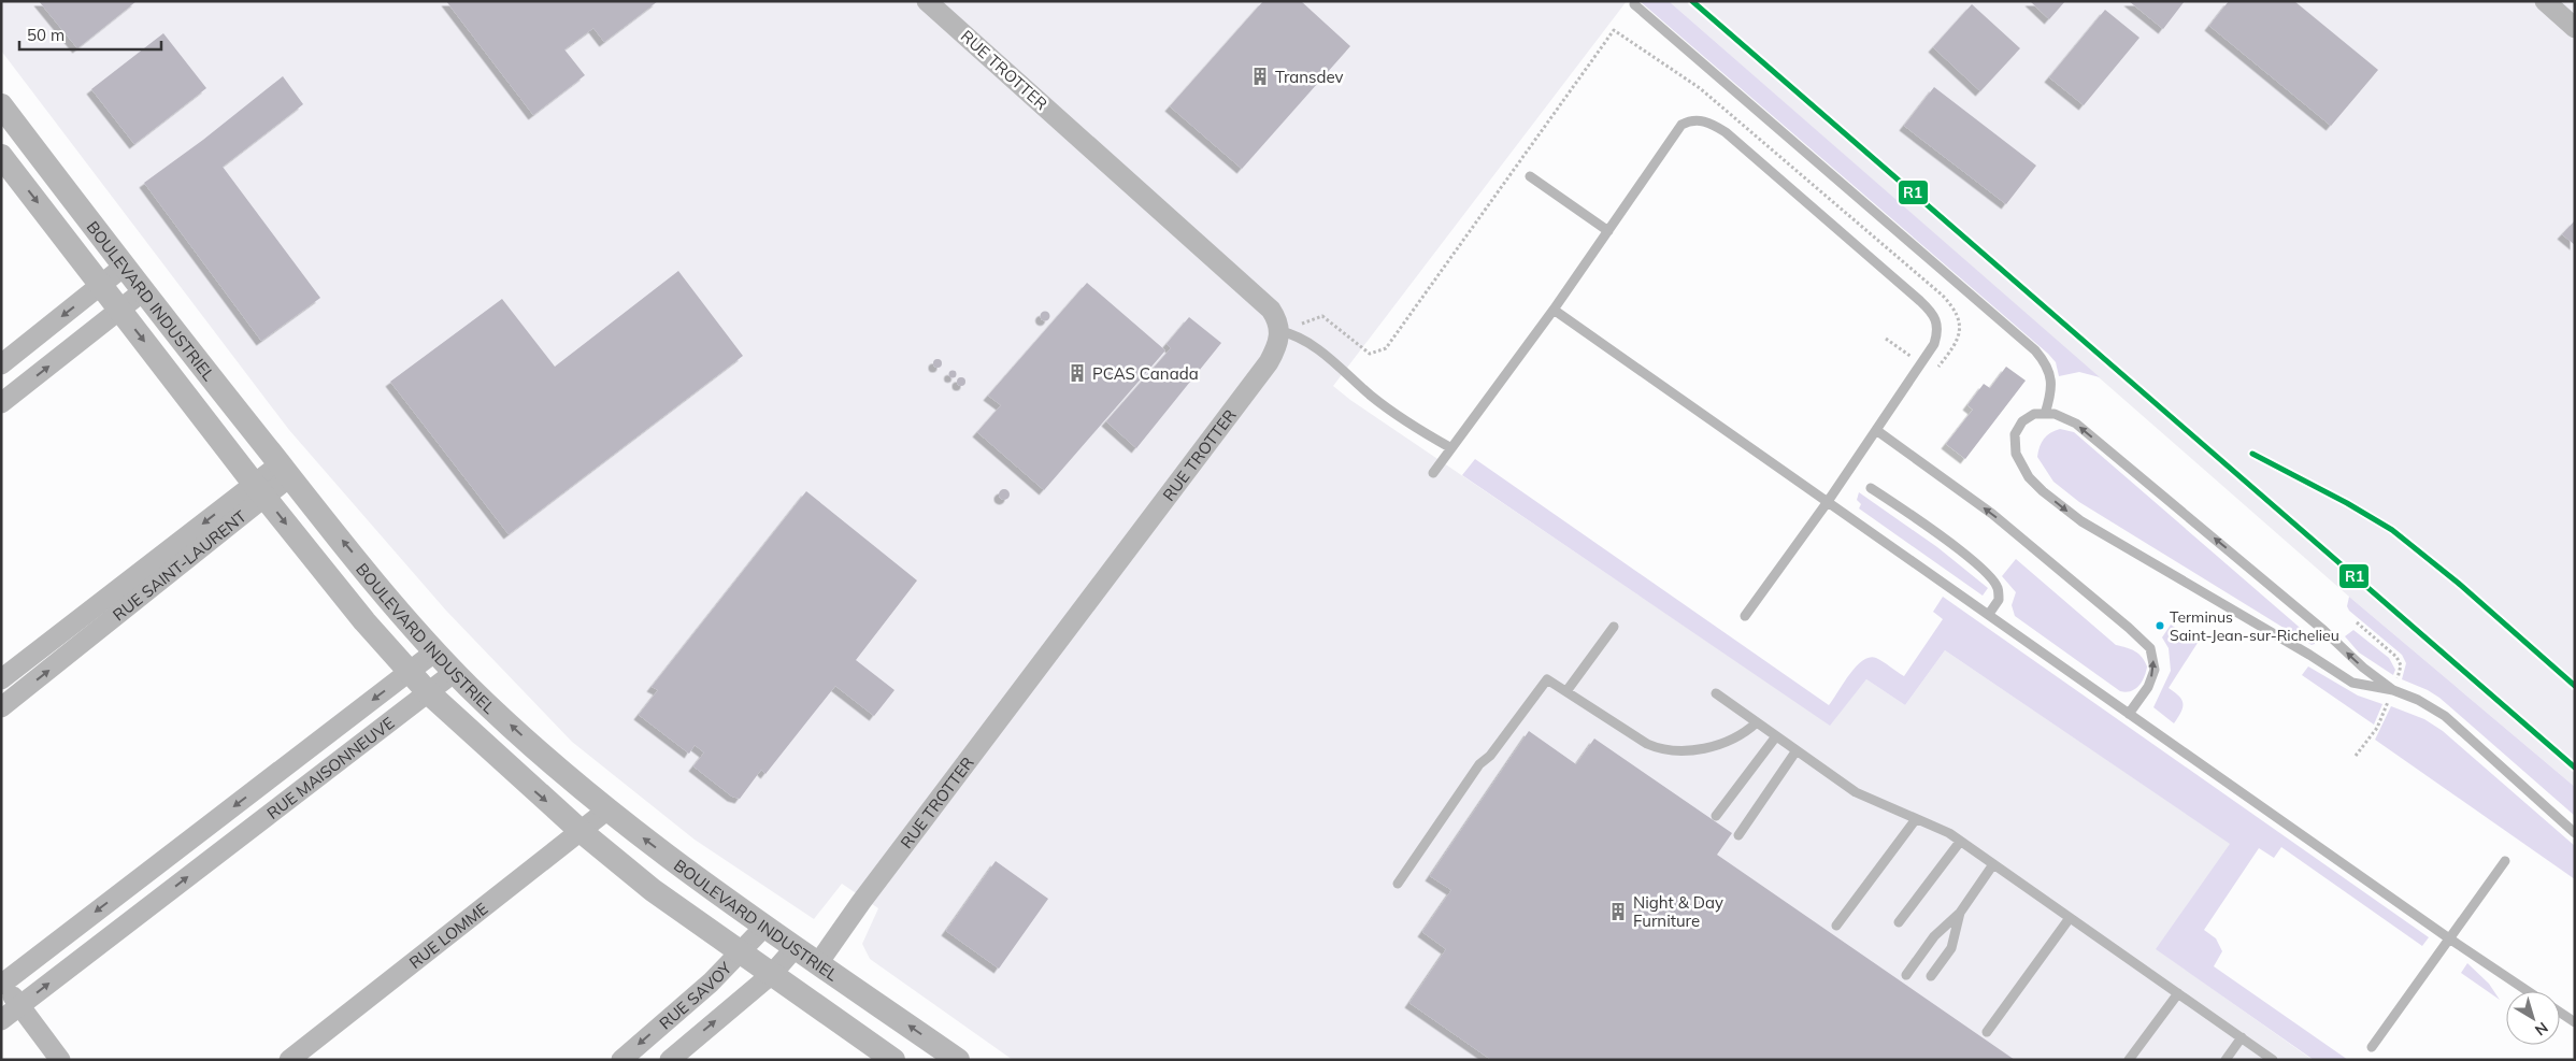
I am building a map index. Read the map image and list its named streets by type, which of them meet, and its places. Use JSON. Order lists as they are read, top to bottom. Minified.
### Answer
{"streets":{"street":["RUE TROTTER","BOULEVARD INDUSTRIEL","RUE SAINT-LAURENT","RUE MAISONNEUVE","RUE LOMME","RUE SAVOY"]},"crossings":[["RUE TROTTER","BOULEVARD INDUSTRIEL"],["BOULEVARD INDUSTRIEL","RUE SAINT-LAURENT"],["BOULEVARD INDUSTRIEL","RUE MAISONNEUVE"],["BOULEVARD INDUSTRIEL","RUE LOMME"],["BOULEVARD INDUSTRIEL","RUE SAVOY"]],"places":{"building":["Transdev","PCAS Canada","Night & Day Furniture"],"other":["Terminus Saint-Jean-sur-Richelieu"]},"lines":["transit line R1"],"scale_bar":"50 m","north":"bottom right"}
